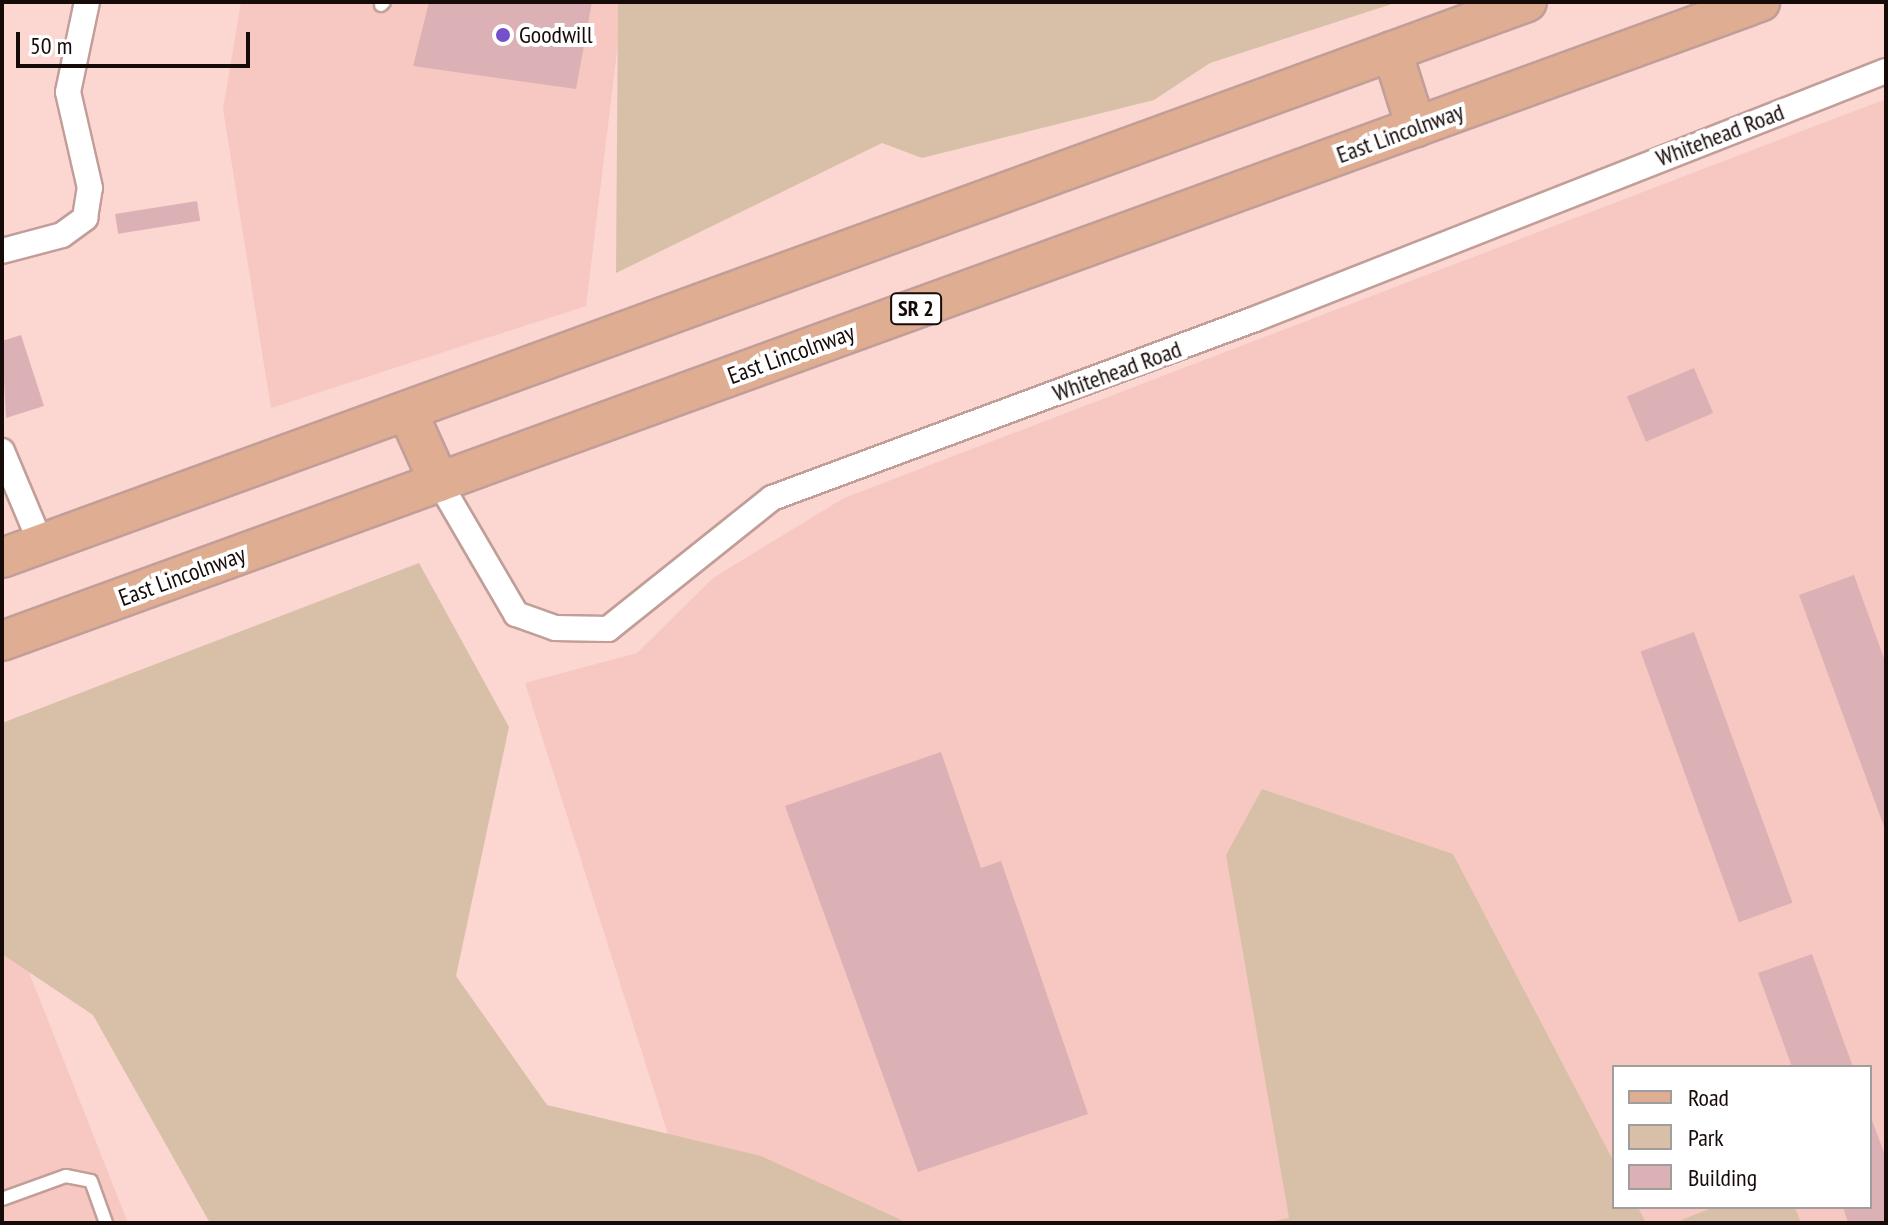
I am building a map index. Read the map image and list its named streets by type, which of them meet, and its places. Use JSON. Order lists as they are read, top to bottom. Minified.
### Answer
{"streets":{"main road":["East Lincolnway","SR 2"],"street":["Whitehead Road"]},"crossings":[["East Lincolnway","Whitehead Road"]],"places":["Goodwill"],"legend":["Road","Park","Building"],"scale_bar":"50 m"}
